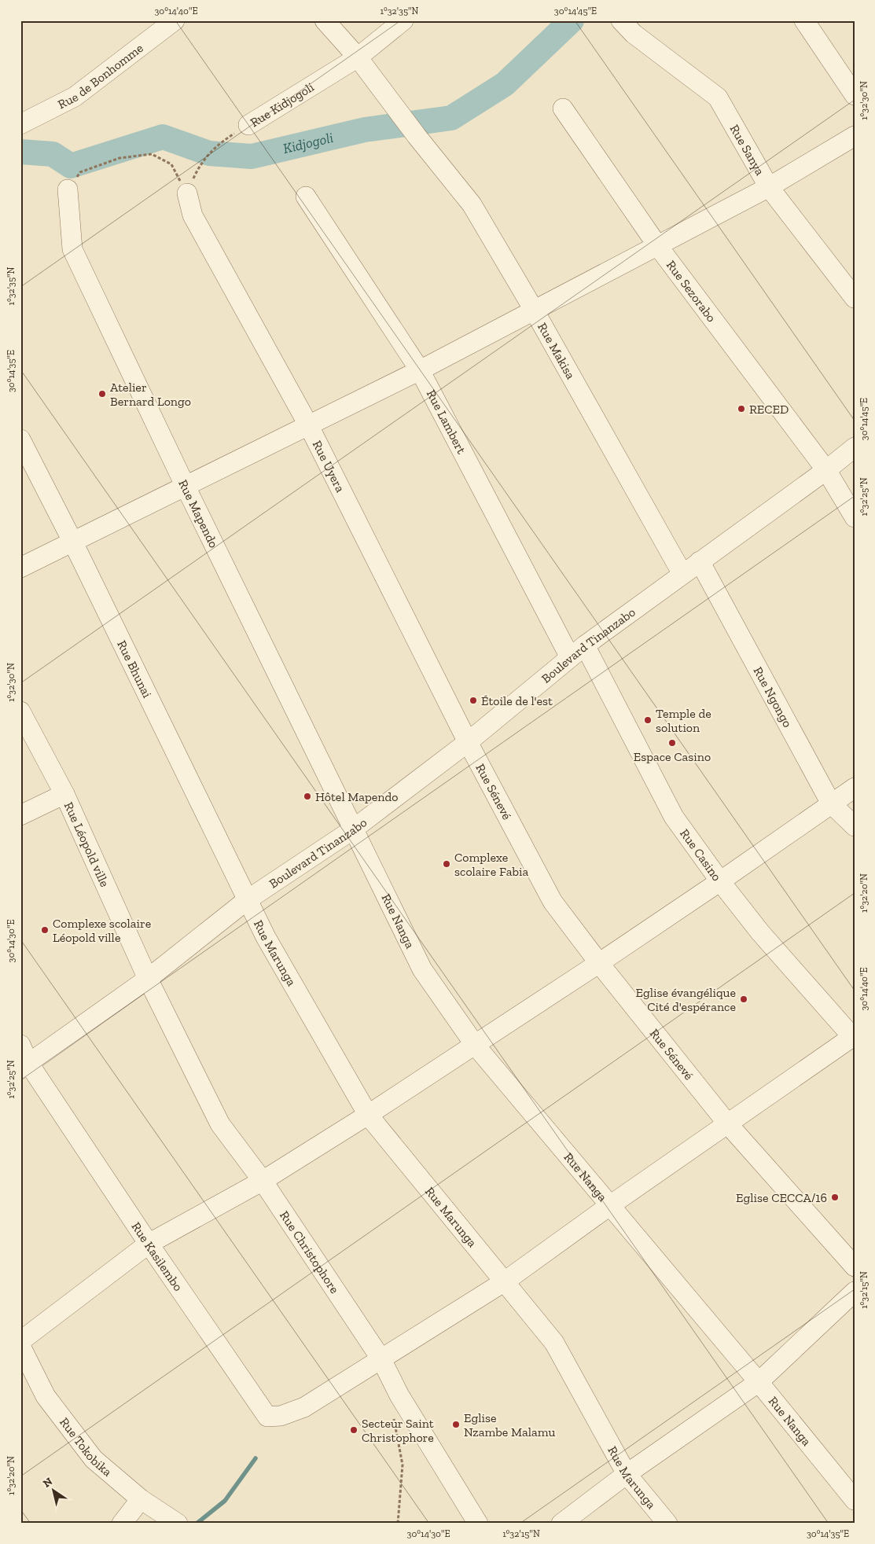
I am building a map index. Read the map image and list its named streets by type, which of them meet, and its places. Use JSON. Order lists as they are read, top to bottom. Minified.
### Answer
{"streets":{"street":["Rue de Bonhomme","Rue Kidjogoli","Rue Sanya","Rue Sezorabo","Rue Makisa","Rue Lambert","Rue Uyera","Rue Mapendo","Boulevard Tinanzabo","Rue Bhunai","Rue Ngongo","Rue Sénevé","Rue Léopold ville","Rue Casino","Rue Nanga","Rue Marunga","Rue Christophore","Rue Kasilembo","Rue Tokobika"]},"crossings":[["Rue Kidjogoli","Rue Makisa"],["Rue Kidjogoli","Rue Uyera"],["Rue Sezorabo","Boulevard Tinanzabo"],["Rue Makisa","Boulevard Tinanzabo"],["Rue Lambert","Boulevard Tinanzabo"],["Rue Lambert","Rue Casino"],["Rue Uyera","Boulevard Tinanzabo"],["Rue Uyera","Rue Sénevé"],["Rue Mapendo","Boulevard Tinanzabo"],["Rue Mapendo","Rue Nanga"],["Boulevard Tinanzabo","Rue Bhunai"],["Boulevard Tinanzabo","Rue Ngongo"],["Boulevard Tinanzabo","Rue Sénevé"],["Boulevard Tinanzabo","Rue Léopold ville"],["Boulevard Tinanzabo","Rue Casino"],["Boulevard Tinanzabo","Rue Nanga"],["Boulevard Tinanzabo","Rue Marunga"],["Boulevard Tinanzabo","Rue Christophore"],["Boulevard Tinanzabo","Rue Kasilembo"],["Rue Bhunai","Rue Marunga"],["Rue Léopold ville","Rue Christophore"],["Rue Christophore","Rue Kasilembo"]],"water":["Kidjogoli"],"places":["Atelier Bernard Longo","RECED","Étoile de l'est","Temple de solution","Espace Casino","Hôtel Mapendo","Complexe scolaire Fabia","Complexe scolaire Léopold ville","Eglise évangélique Cité d'espérance","Eglise CECCA/16","Eglise Nzambe Malamu","Secteur Saint Christophore"],"north":"top left","coordinates":["30°14'40\"E","1°32'35\"N","30°14'45\"E","1°32'30\"N","30°14'35\"E","1°32'25\"N","1°32'20\"N","30°14'30\"E","1°32'15\"N"]}
